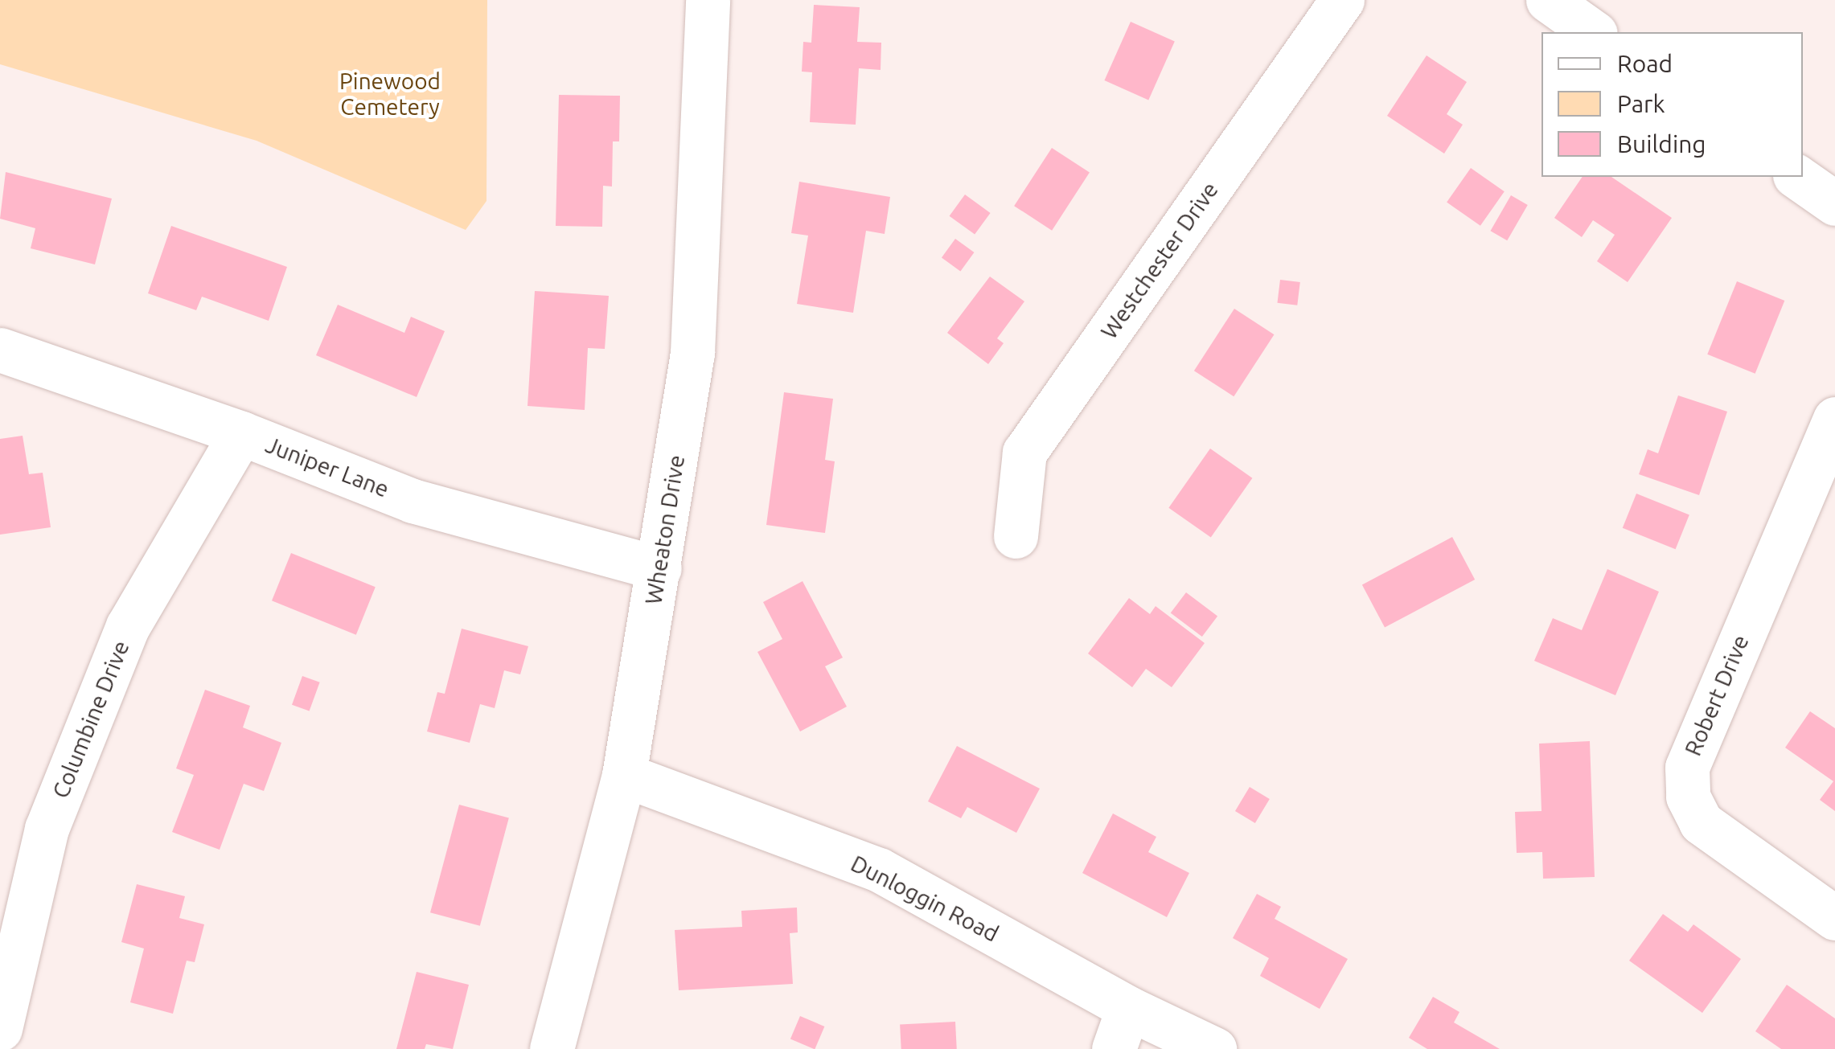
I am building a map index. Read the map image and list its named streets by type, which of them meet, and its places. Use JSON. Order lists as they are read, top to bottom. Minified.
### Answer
{"streets":{"street":["Westchester Drive","Juniper Lane","Wheaton Drive","Robert Drive","Columbine Drive","Dunloggin Road"]},"crossings":[["Juniper Lane","Wheaton Drive"],["Juniper Lane","Columbine Drive"],["Wheaton Drive","Dunloggin Road"]],"parks":["Pinewood Cemetery"],"legend":["Road","Park","Building"]}
